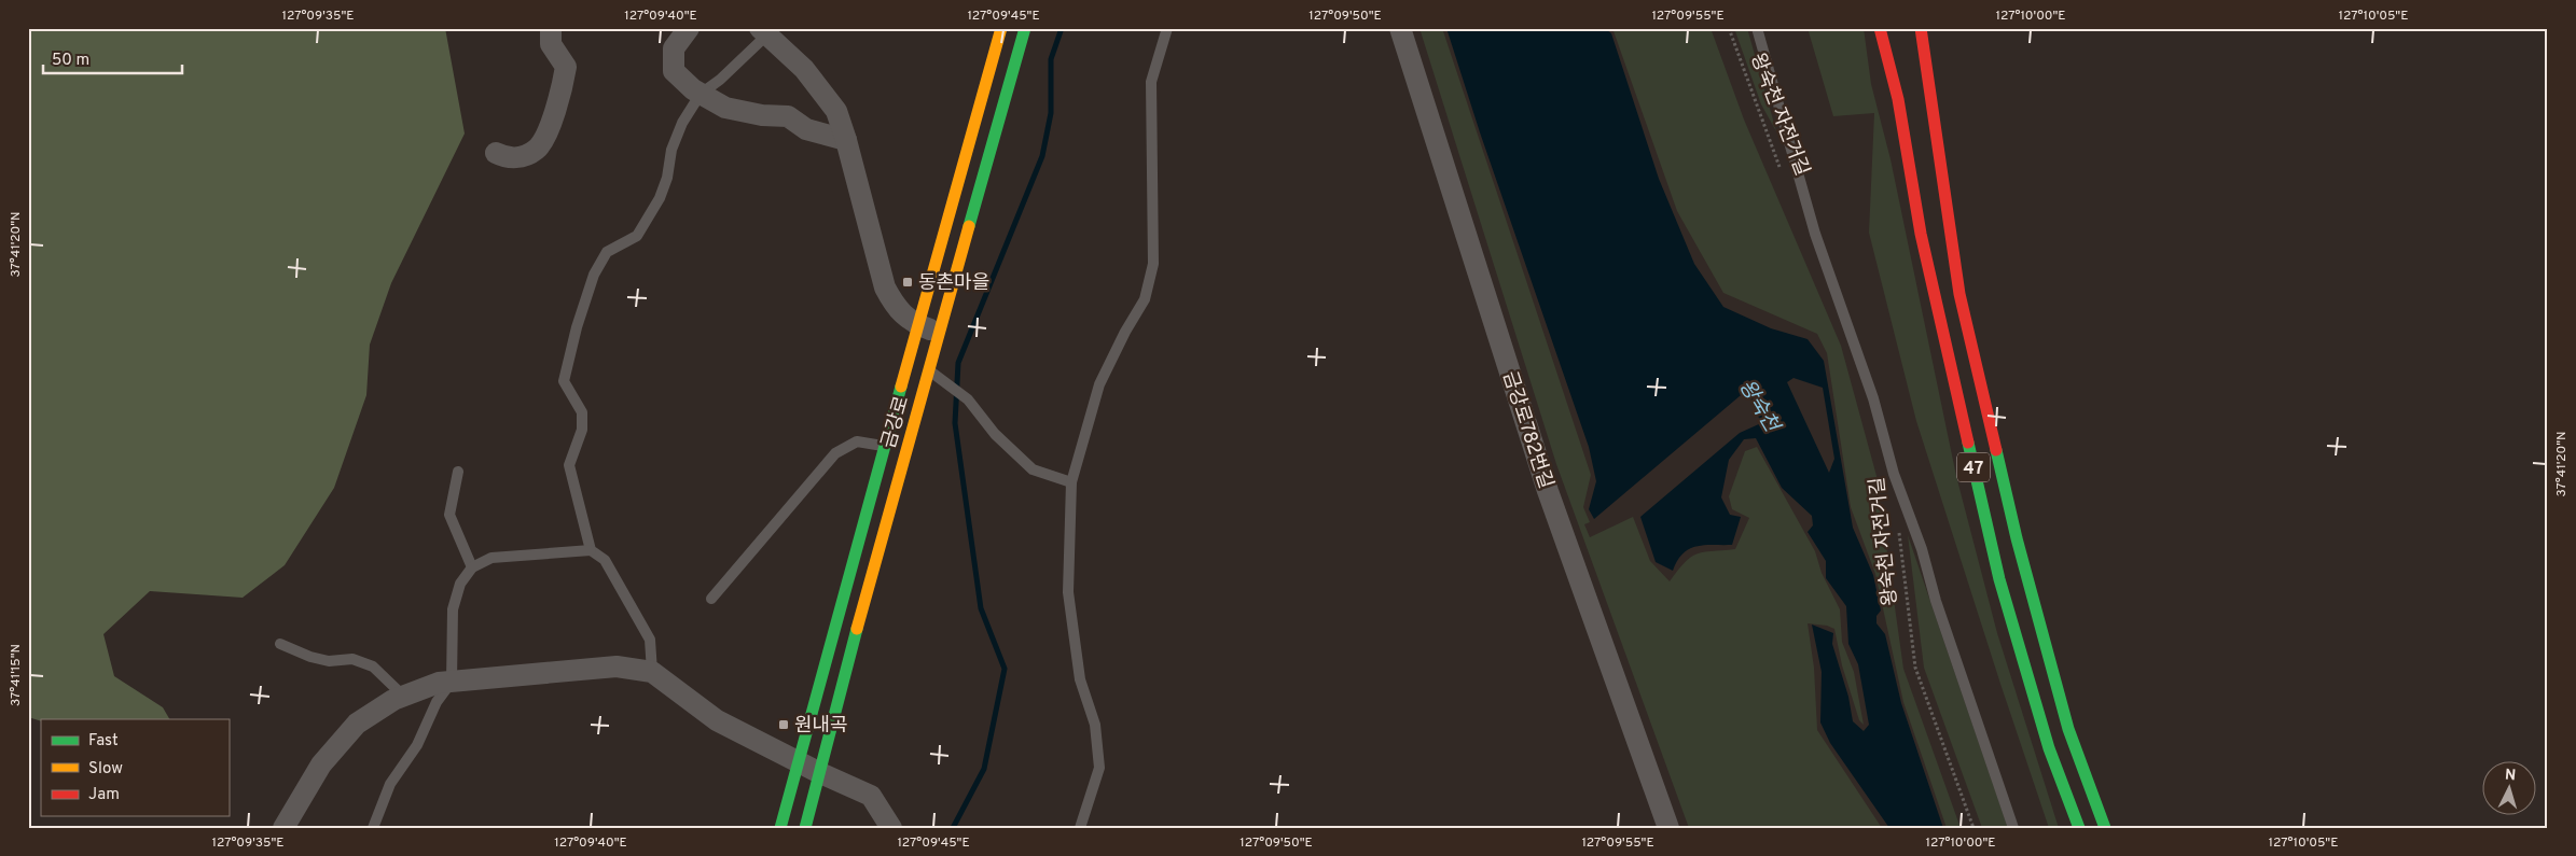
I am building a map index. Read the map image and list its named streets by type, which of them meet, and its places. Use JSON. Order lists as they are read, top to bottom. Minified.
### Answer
{"streets":{"main road":["금강로","47"],"street":["금강로782번길"],"lane":["왕숙천 자전거길"]},"water":["왕숙천"],"places":{"transit":["동촌마을","원내곡"]},"legend":["Fast","Slow","Jam"],"scale_bar":"50 m","north":"top","coordinates":["127°09'35\"E","127°09'40\"E","127°09'45\"E","127°09'50\"E","127°09'55\"E","127°10'00\"E","127°10'05\"E","37°41'20\"N","37°41'15\"N"]}
